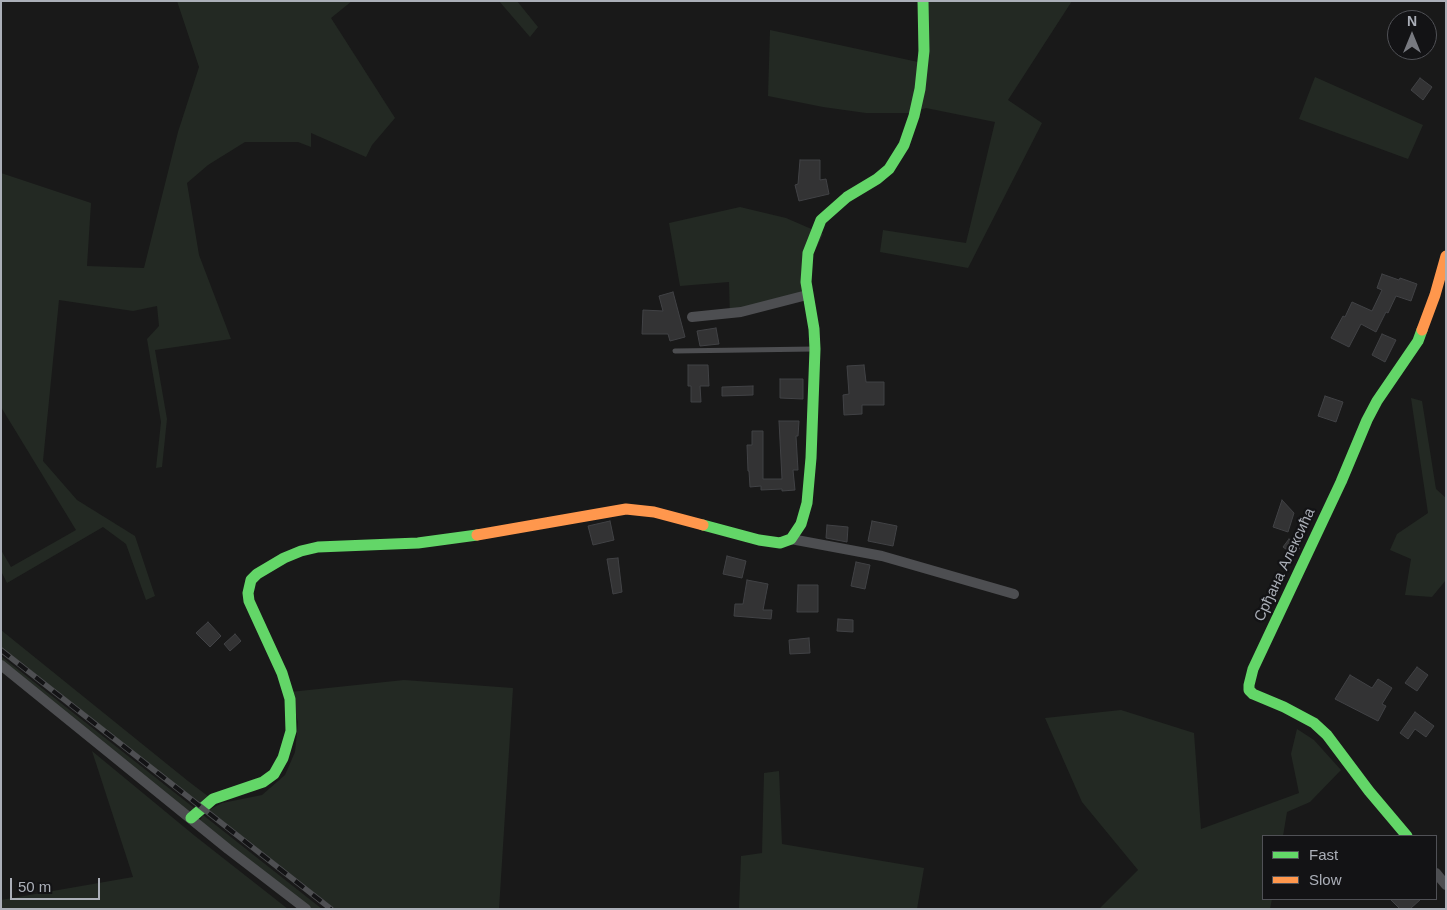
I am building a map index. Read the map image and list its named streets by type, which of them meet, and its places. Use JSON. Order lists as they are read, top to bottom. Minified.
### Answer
{"streets":{"street":["Срђана Алексића"]},"legend":["Fast","Slow"],"scale_bar":"50 m","north":"top"}
